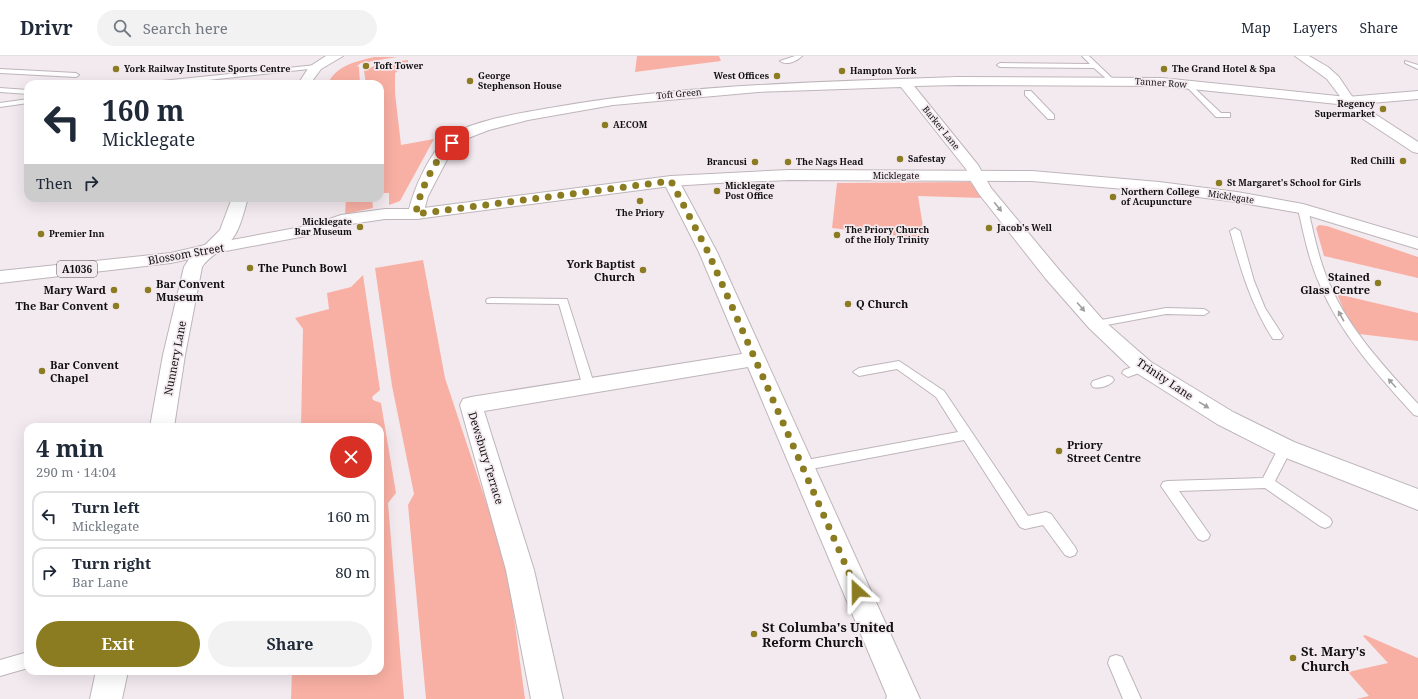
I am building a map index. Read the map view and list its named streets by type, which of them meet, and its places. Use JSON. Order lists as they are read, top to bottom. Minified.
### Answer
{"streets":{"street":["Tanner Row","Toft Green","Barker Lane","Micklegate","Blossom Street","A1036","Nunnery Lane","Trinity Lane","Dewsbury Terrace"]},"crossings":[["Tanner Row","Toft Green"],["Tanner Row","Barker Lane"],["Toft Green","Barker Lane"],["Toft Green","Micklegate"],["Barker Lane","Micklegate"],["Barker Lane","Trinity Lane"],["Micklegate","Blossom Street"],["Micklegate","Trinity Lane"],["Blossom Street","A1036"],["Blossom Street","Nunnery Lane"],["A1036","Nunnery Lane"]],"one_way":["Trinity Lane"],"places":["Toft Tower","York Railway Institute Sports Centre","The Grand Hotel & Spa","Hampton York","West Offices","George Stephenson House","Regency Supermarket","AECOM","Safestay","Red Chilli","Brancusi","The Nags Head","St Margaret's School for Girls","Micklegate Post Office","Northern College of Acupuncture","The Priory","Micklegate Bar Museum","Jacob's Well","Premier Inn","The Priory Church of the Holy Trinity","The Punch Bowl","York Baptist Church","Stained Glass Centre","Mary Ward","Bar Convent Museum","Q Church","The Bar Convent","Bar Convent Chapel","Priory Street Centre","St Columba's United Reform Church","St. Mary's Church"],"page":{"header":"Drivr","search":"Search here","nav":["Map","Layers","Share"],"turn":["160 m","Micklegate"],"then":"Then","heading":["4 min","290 m · 14:04"],"list":[{"name":"Turn left","note":"Micklegate","value":"160 m"},{"name":"Turn right","note":"Bar Lane","value":"80 m"}],"buttons":["Exit","Share"]}}
